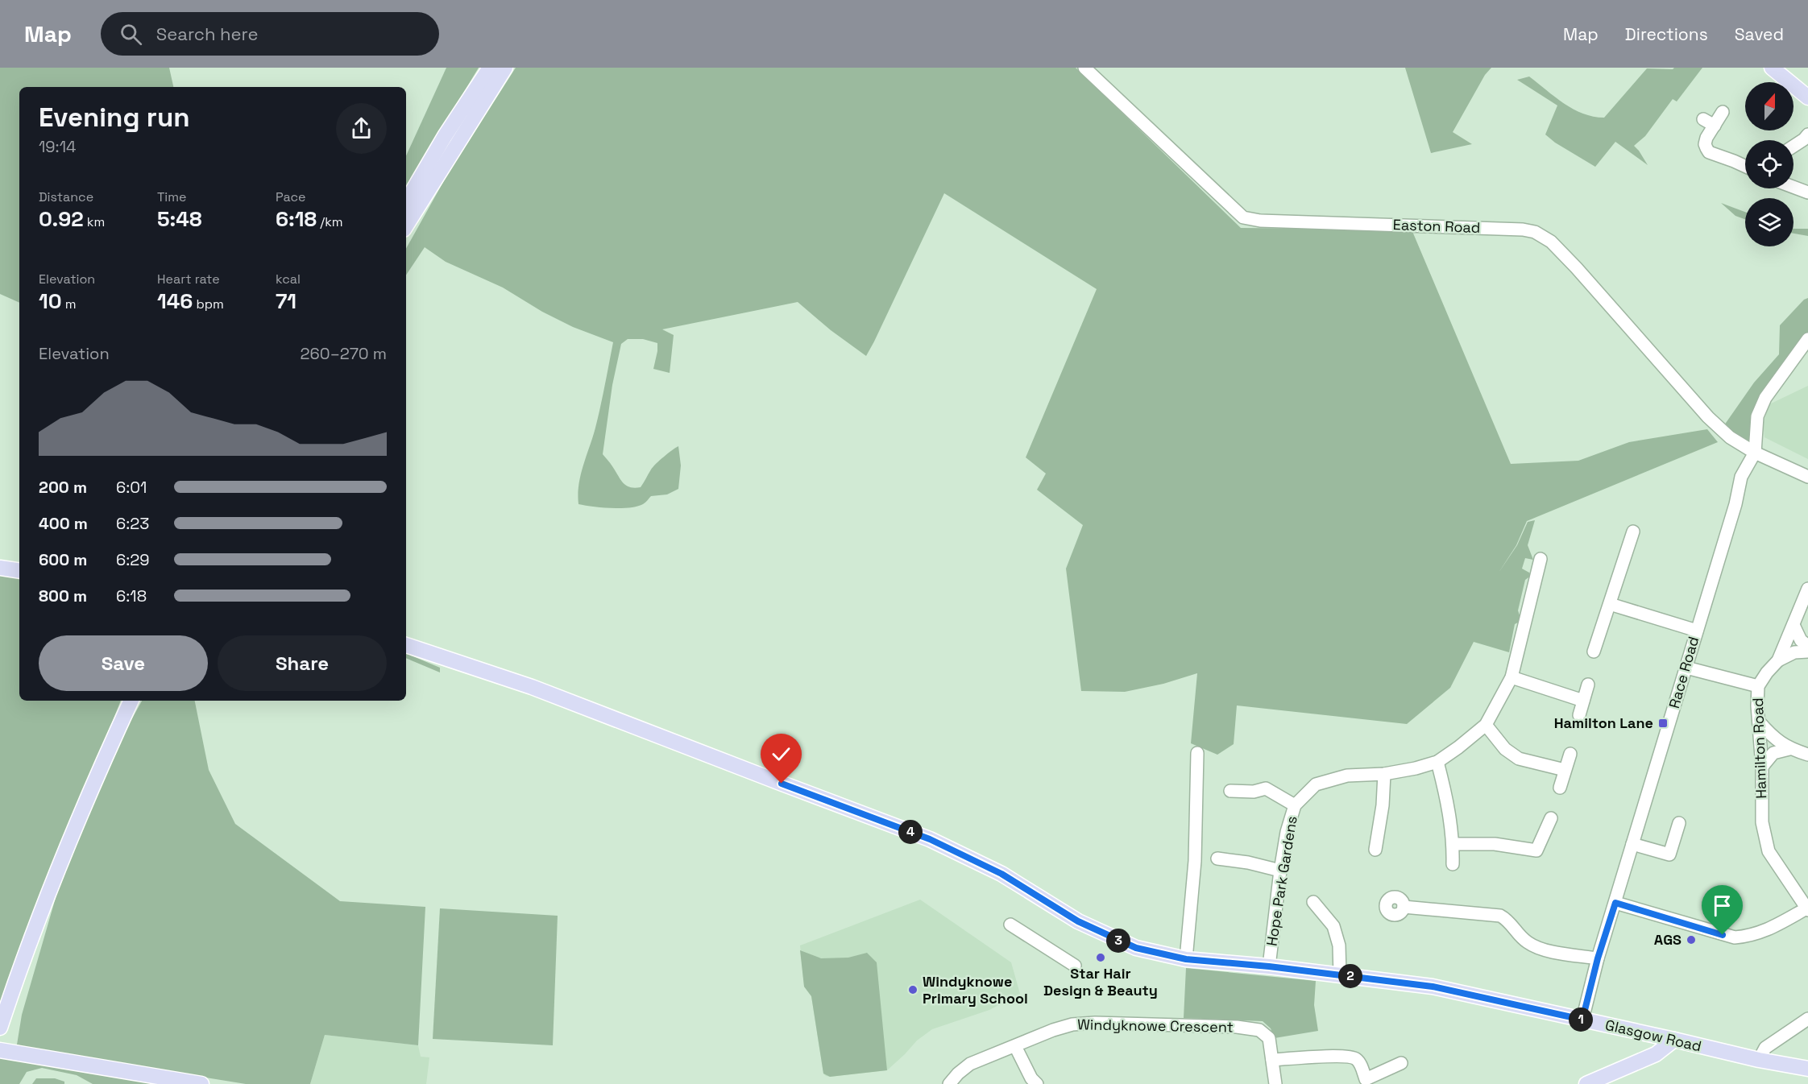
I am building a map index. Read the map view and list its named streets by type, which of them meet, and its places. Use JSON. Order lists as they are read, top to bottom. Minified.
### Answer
{"streets":{"main road":["Glasgow Road"],"street":["Easton Road","Race Road","Hamilton Road","Hope Park Gardens","Windyknowe Crescent"]},"crossings":[["Easton Road","Race Road"],["Race Road","Glasgow Road"],["Hope Park Gardens","Glasgow Road"]],"places":{"transit":["Hamilton Lane"],"other":["AGS","Star Hair Design & Beauty","Windyknowe Primary School"]},"north":"top","page":{"header":"Map","search":"Search here","nav":["Map","Directions","Saved"],"heading":["Evening run","19:14"],"stats":[["Distance","0.92 km"],["Time","5:48"],["Pace","6:18 /km"],["Elevation","10 m"],["Heart rate","146 bpm"],["kcal","71"]],"chart":["Elevation","260–270 m"],"list":[{"name":"200 m","note":"6:01"},{"name":"400 m","note":"6:23"},{"name":"600 m","note":"6:29"},{"name":"800 m","note":"6:18"}],"buttons":["Save","Share"],"pins":["4","3","2","1"]}}
